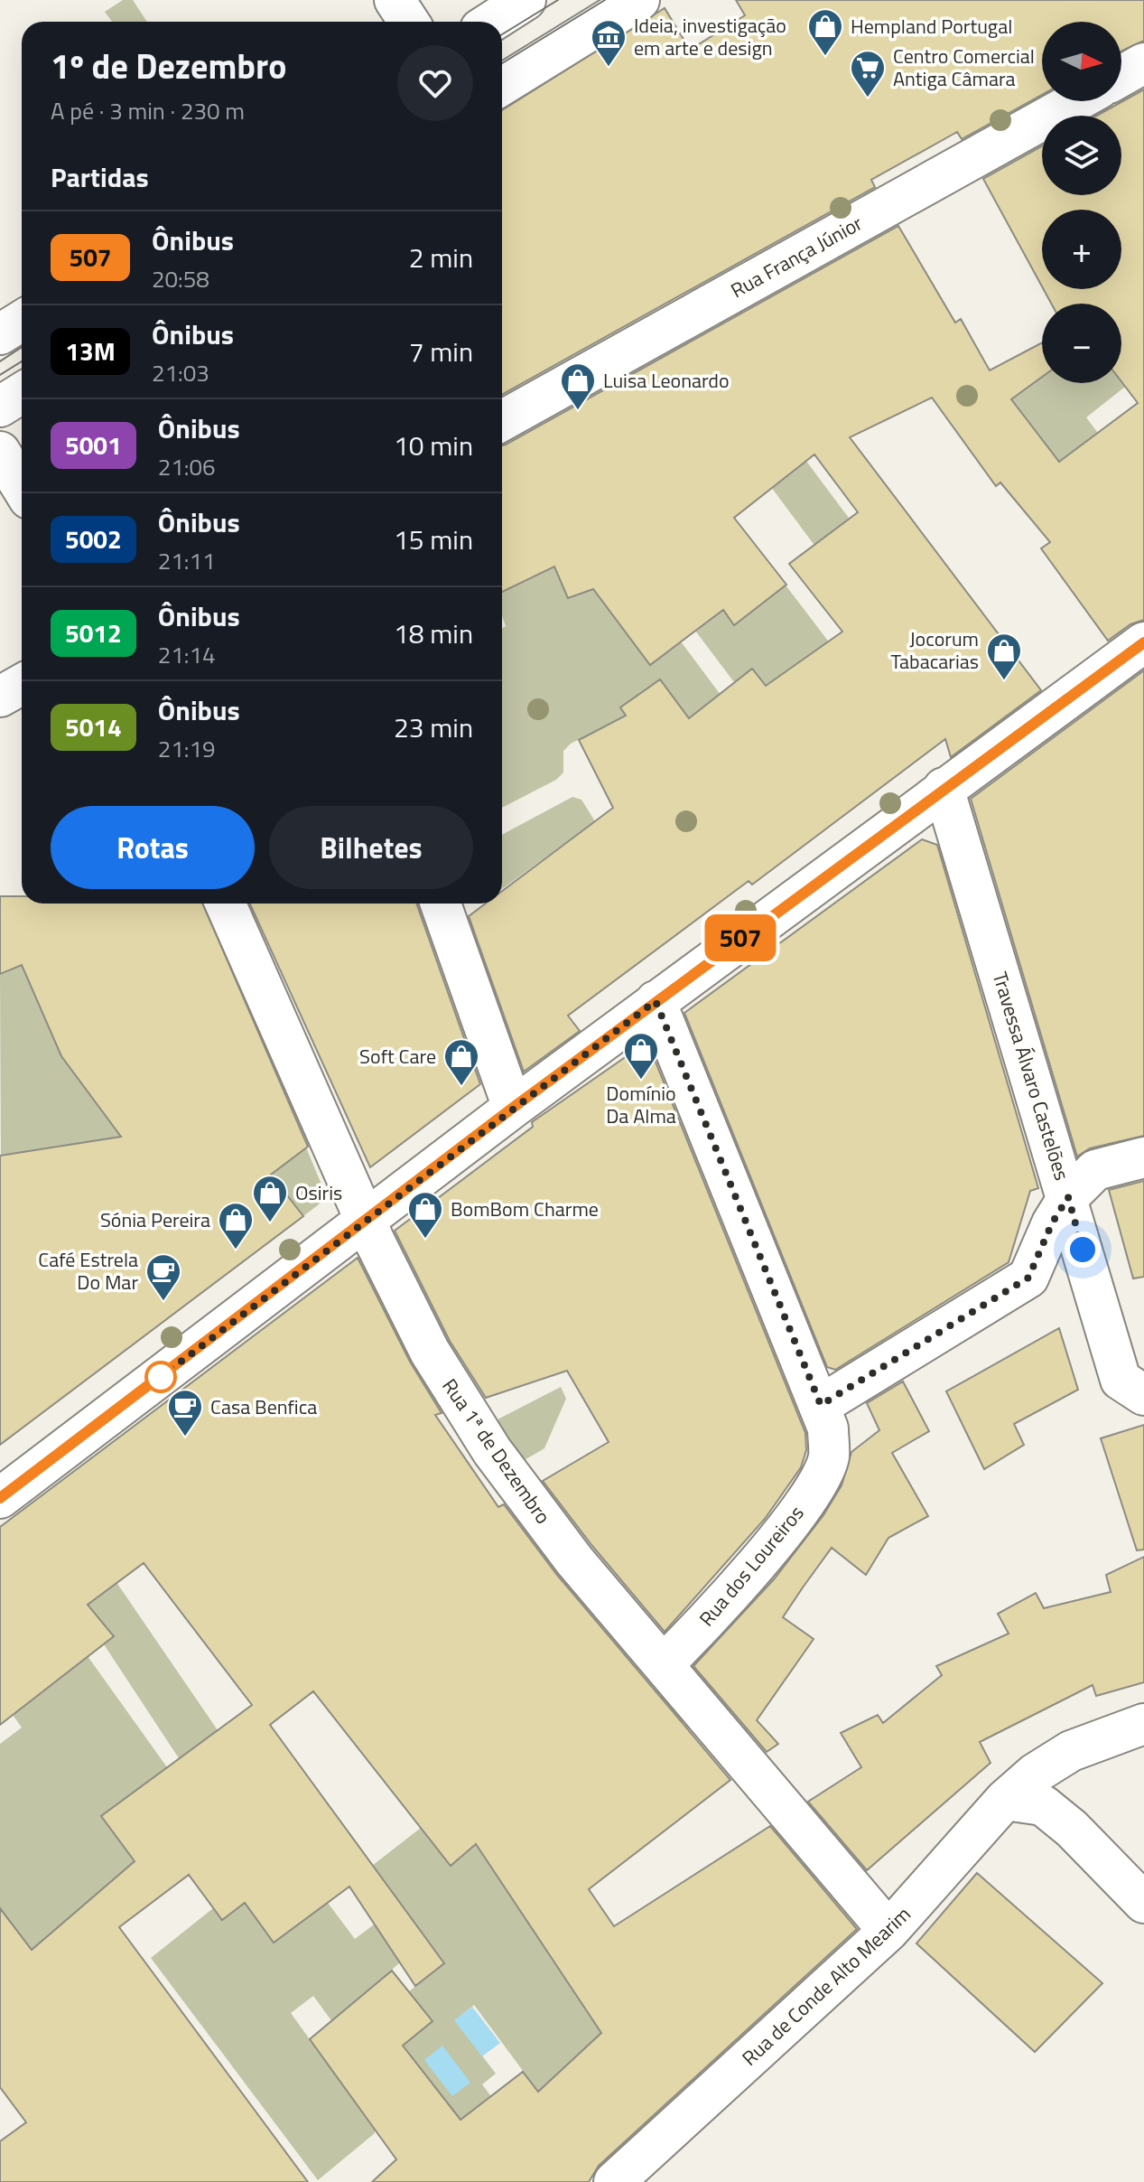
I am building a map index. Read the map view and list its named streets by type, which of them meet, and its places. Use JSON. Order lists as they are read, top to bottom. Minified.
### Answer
{"streets":{"street":["Rua França Júnior","Travessa Álvaro Castelões","Rua 1ª de Dezembro","Rua dos Loureiros","Rua de Conde Alto Mearim"]},"crossings":[["Rua 1ª de Dezembro","Rua dos Loureiros"],["Rua 1ª de Dezembro","Rua de Conde Alto Mearim"]],"places":{"shop":["Hempland Portugal","Luisa Leonardo","Jocorum Tabacarias","Domínio Da Alma","Soft Care","Osiris","BomBom Charme","Sónia Pereira"],"museum":["Ideia, investigação em arte e design"],"supermarket":["Centro Comercial Antiga Câmara"],"cafe":["Café Estrela Do Mar","Casa Benfica"]},"lines":["bus line 507"],"north":"right","page":{"on_map":"507","map_buttons":["+","−"],"heading":[["1º de Dezembro","A pé · 3 min · 230 m"],"Partidas"],"list":[{"mark":"507","name":"Ônibus","note":"20:58","value":"2 min"},{"mark":"13M","name":"Ônibus","note":"21:03","value":"7 min"},{"mark":"5001","name":"Ônibus","note":"21:06","value":"10 min"},{"mark":"5002","name":"Ônibus","note":"21:11","value":"15 min"},{"mark":"5012","name":"Ônibus","note":"21:14","value":"18 min"},{"mark":"5014","name":"Ônibus","note":"21:19","value":"23 min"}],"buttons":["Rotas","Bilhetes"]}}
